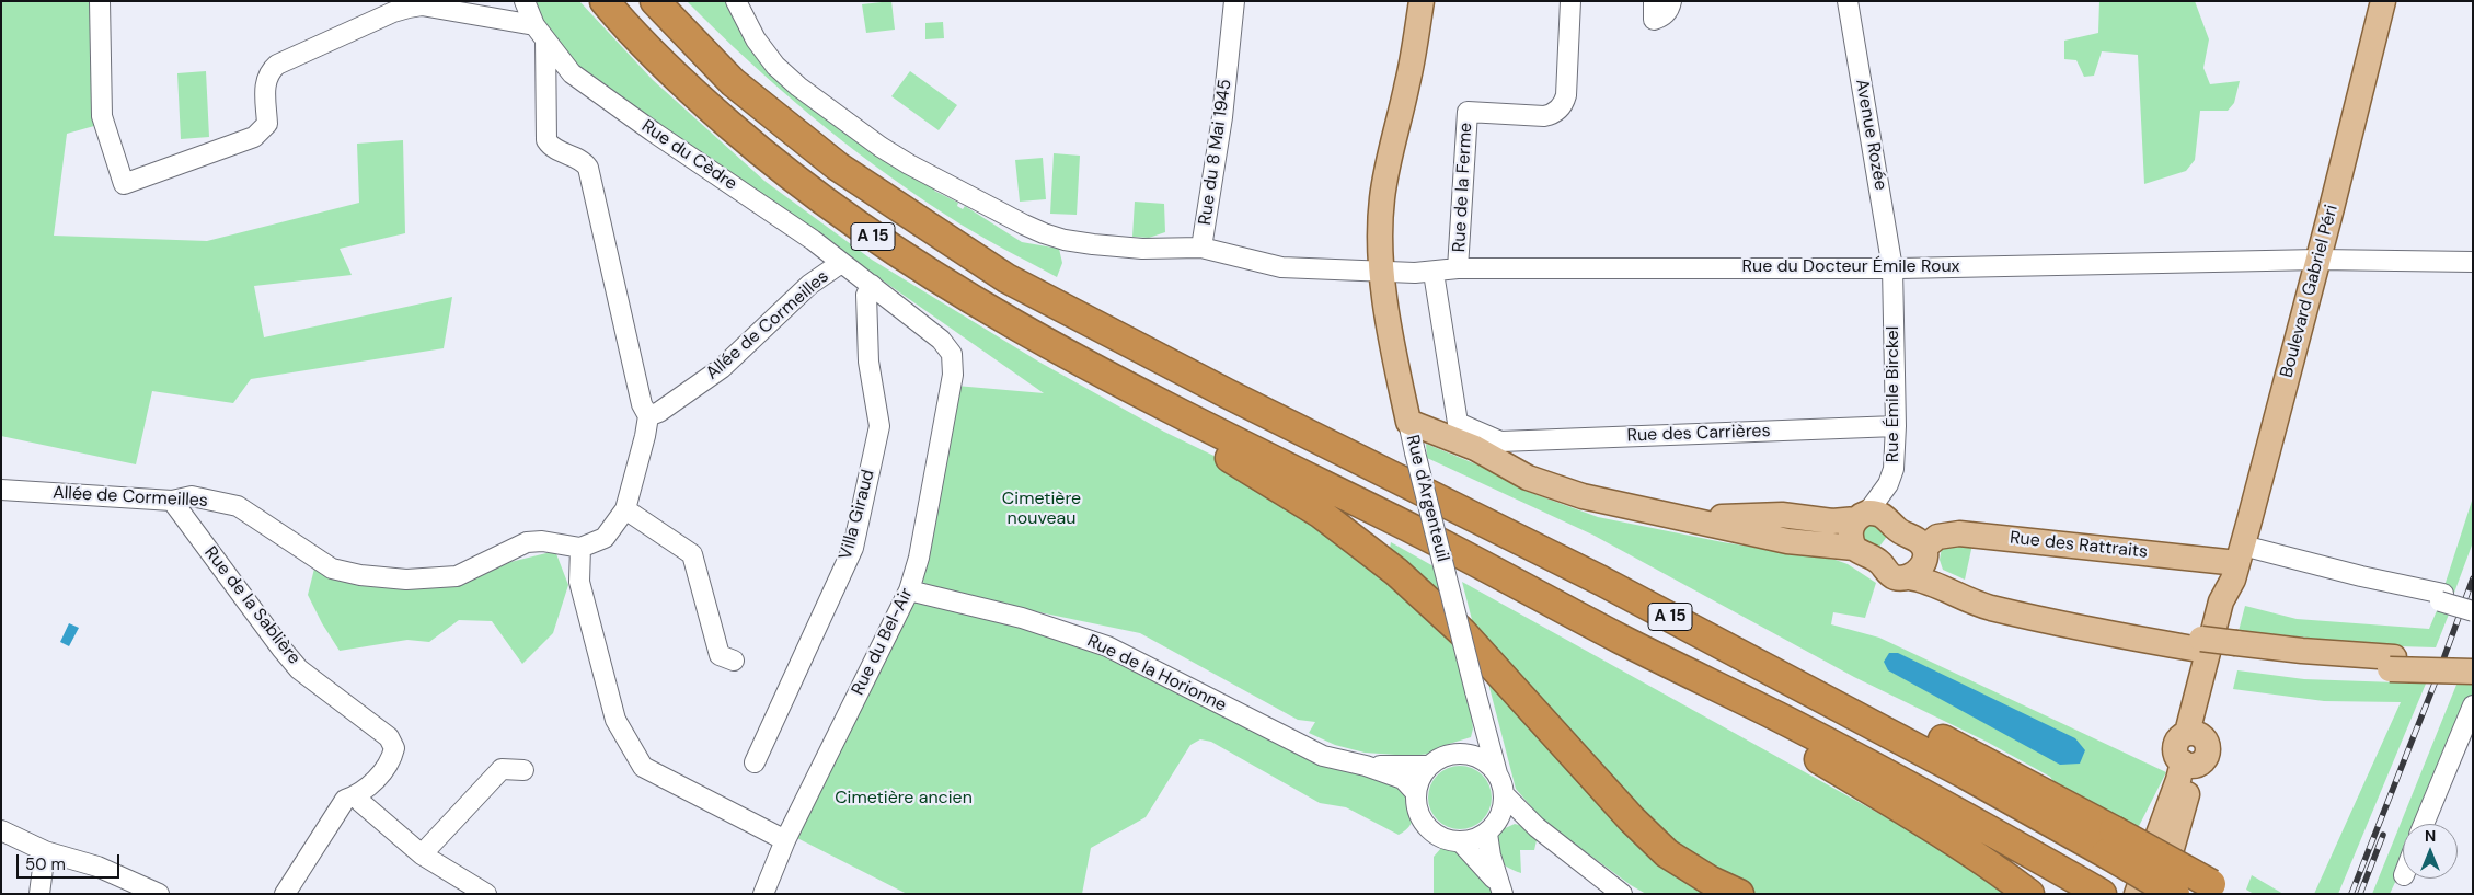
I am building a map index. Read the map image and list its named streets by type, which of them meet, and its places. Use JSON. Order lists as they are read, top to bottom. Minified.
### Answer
{"streets":{"highway":["A 15"],"main road":["Boulevard Gabriel Péri","Rue d'Argenteuil","Rue des Rattraits"],"street":["Avenue Rozée","Rue du 8 Mai 1945","Rue du Cèdre","Rue de la Ferme","Rue du Docteur Émile Roux","Allée de Cormeilles","Rue Émile Birckel","Rue des Carrières","Villa Giraud","Rue de la Sablière","Rue du Bel-Air","Rue de la Horionne"]},"crossings":[["Avenue Rozée","Rue du Docteur Émile Roux"],["Avenue Rozée","Rue Émile Birckel"],["Rue du 8 Mai 1945","Rue du Docteur Émile Roux"],["Rue du Cèdre","Allée de Cormeilles"],["Rue du Cèdre","Villa Giraud"],["Rue du Cèdre","Rue du Bel-Air"],["Rue de la Ferme","Rue du Docteur Émile Roux"],["Rue du Docteur Émile Roux","Boulevard Gabriel Péri"],["Rue du Docteur Émile Roux","Rue Émile Birckel"],["Rue du Docteur Émile Roux","Rue des Carrières"],["Rue du Docteur Émile Roux","Rue d'Argenteuil"],["Boulevard Gabriel Péri","Rue des Rattraits"],["Allée de Cormeilles","Rue de la Sablière"],["Rue Émile Birckel","Rue des Carrières"],["Rue d'Argenteuil","Rue de la Horionne"],["Rue du Bel-Air","Rue de la Horionne"]],"parks":["Cimetière nouveau","Cimetière ancien"],"scale_bar":"50 m","north":"top"}
